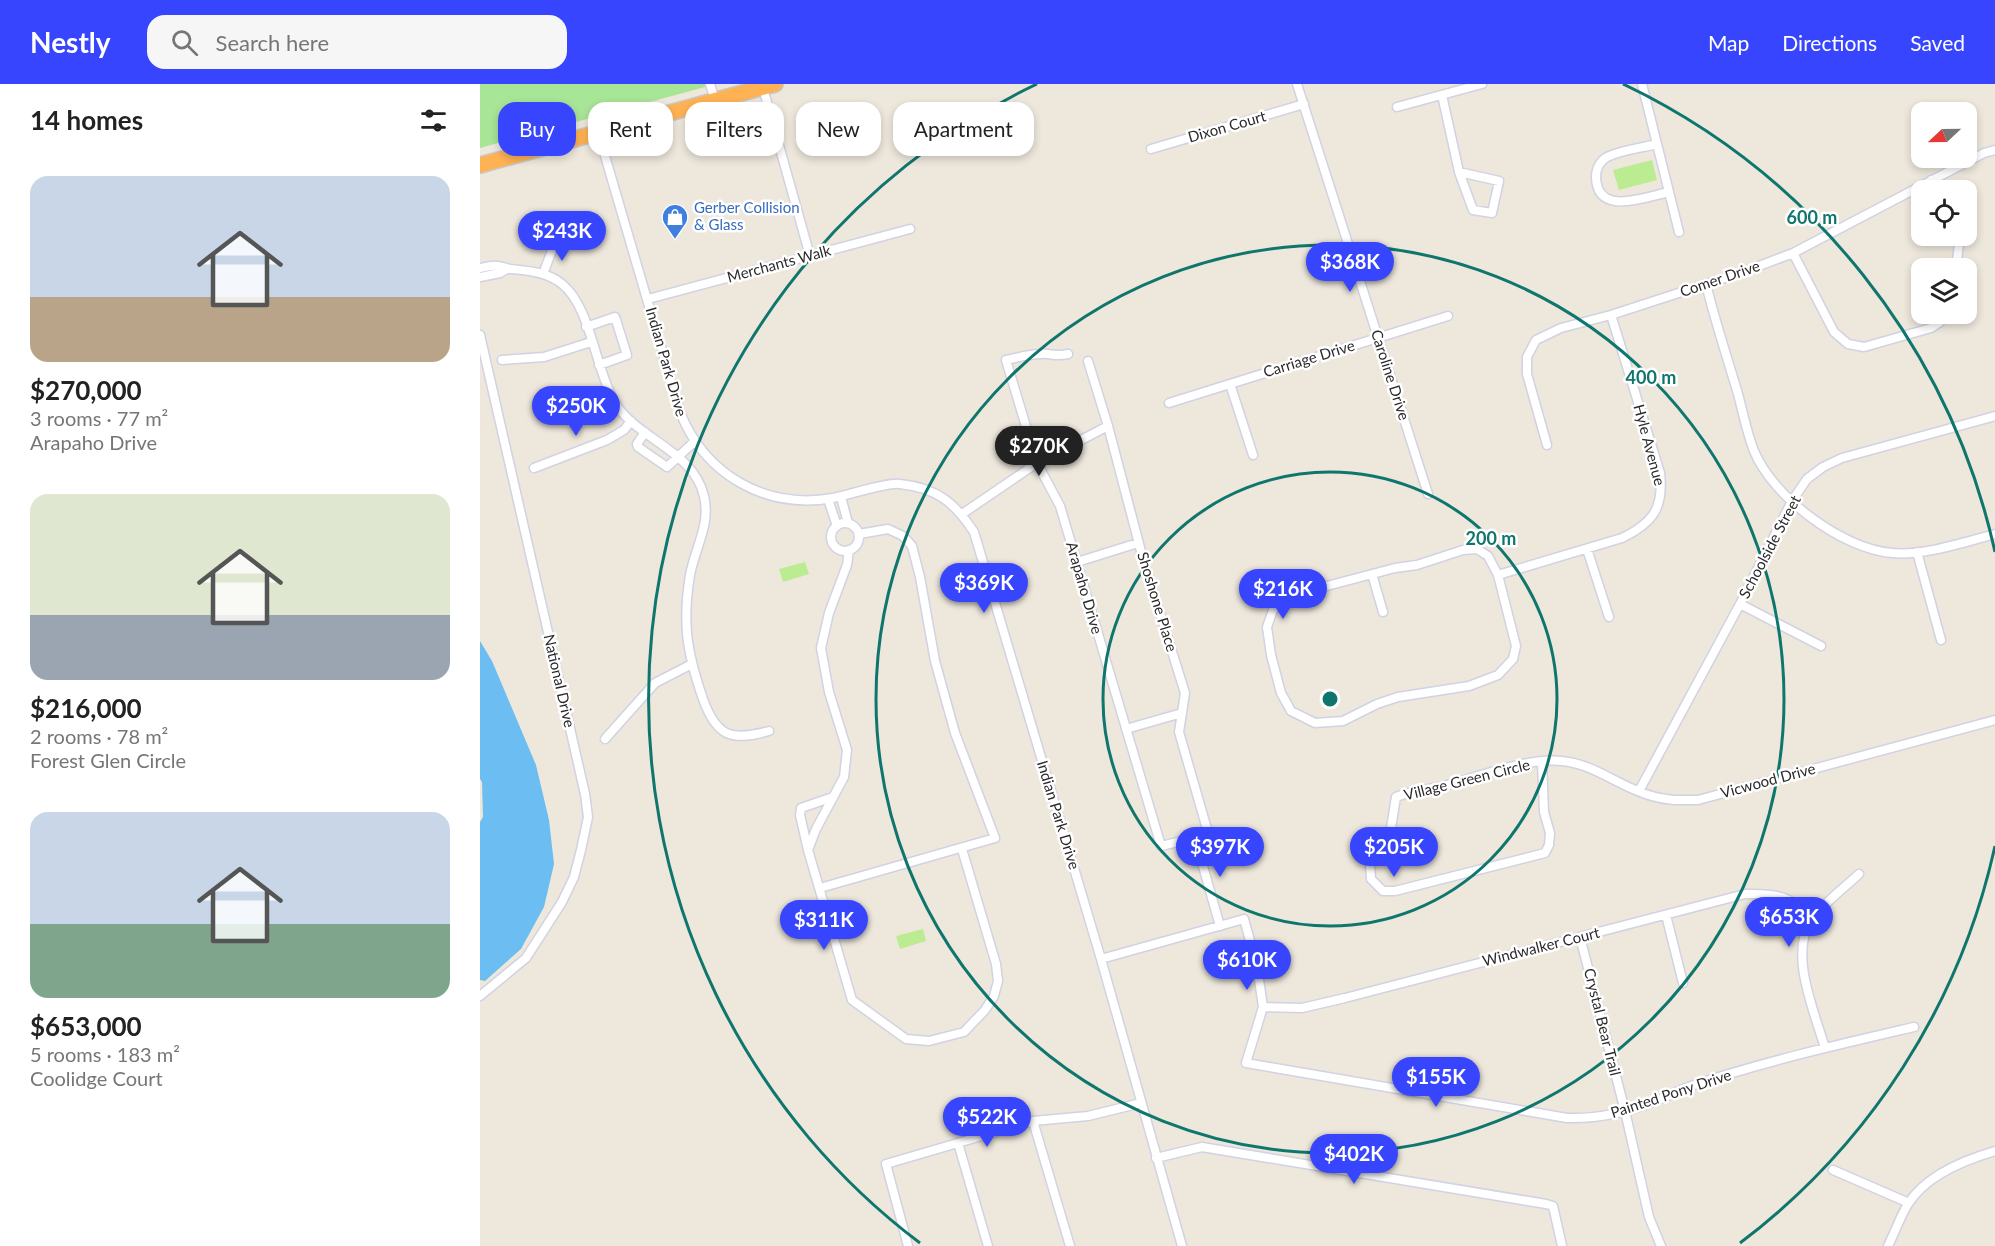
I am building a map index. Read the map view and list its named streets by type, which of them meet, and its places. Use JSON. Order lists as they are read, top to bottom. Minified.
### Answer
{"streets":{"street":["Dixon Court","Merchants Walk","Comer Drive","Carriage Drive","Indian Park Drive","Caroline Drive","Hyle Avenue","Schoolside Street","Arapaho Drive","Shoshone Place","National Drive","Village Green Circle","Vicwood Drive","Windwalker Court","Crystal Bear Trail","Painted Pony Drive"]},"crossings":[["Dixon Court","Caroline Drive"],["Merchants Walk","Indian Park Drive"],["Comer Drive","Hyle Avenue"],["Carriage Drive","Caroline Drive"],["Schoolside Street","Vicwood Drive"],["Arapaho Drive","Shoshone Place"],["Village Green Circle","Vicwood Drive"],["Windwalker Court","Crystal Bear Trail"],["Windwalker Court","Painted Pony Drive"],["Crystal Bear Trail","Painted Pony Drive"]],"places":{"shop":["Gerber Collision & Glass"]},"north":"left","page":{"header":"Nestly","search":"Search here","nav":["Map","Directions","Saved"],"heading":"14 homes","chip":["Buy","Rent","Filters","New","Apartment"],"list":[{"name":"$270,000","note":"3 rooms · 77 m² · Arapaho Drive"},{"name":"$216,000","note":"2 rooms · 78 m² · Forest Glen Circle"},{"name":"$653,000","note":"5 rooms · 183 m² · Coolidge Court"}],"price":["$243K","$368K","$250K","$270K","$369K","$216K","$397K","$205K","$653K","$311K","$610K","$155K","$522K","$402K"]},"rings":["600 m","400 m","200 m"]}
